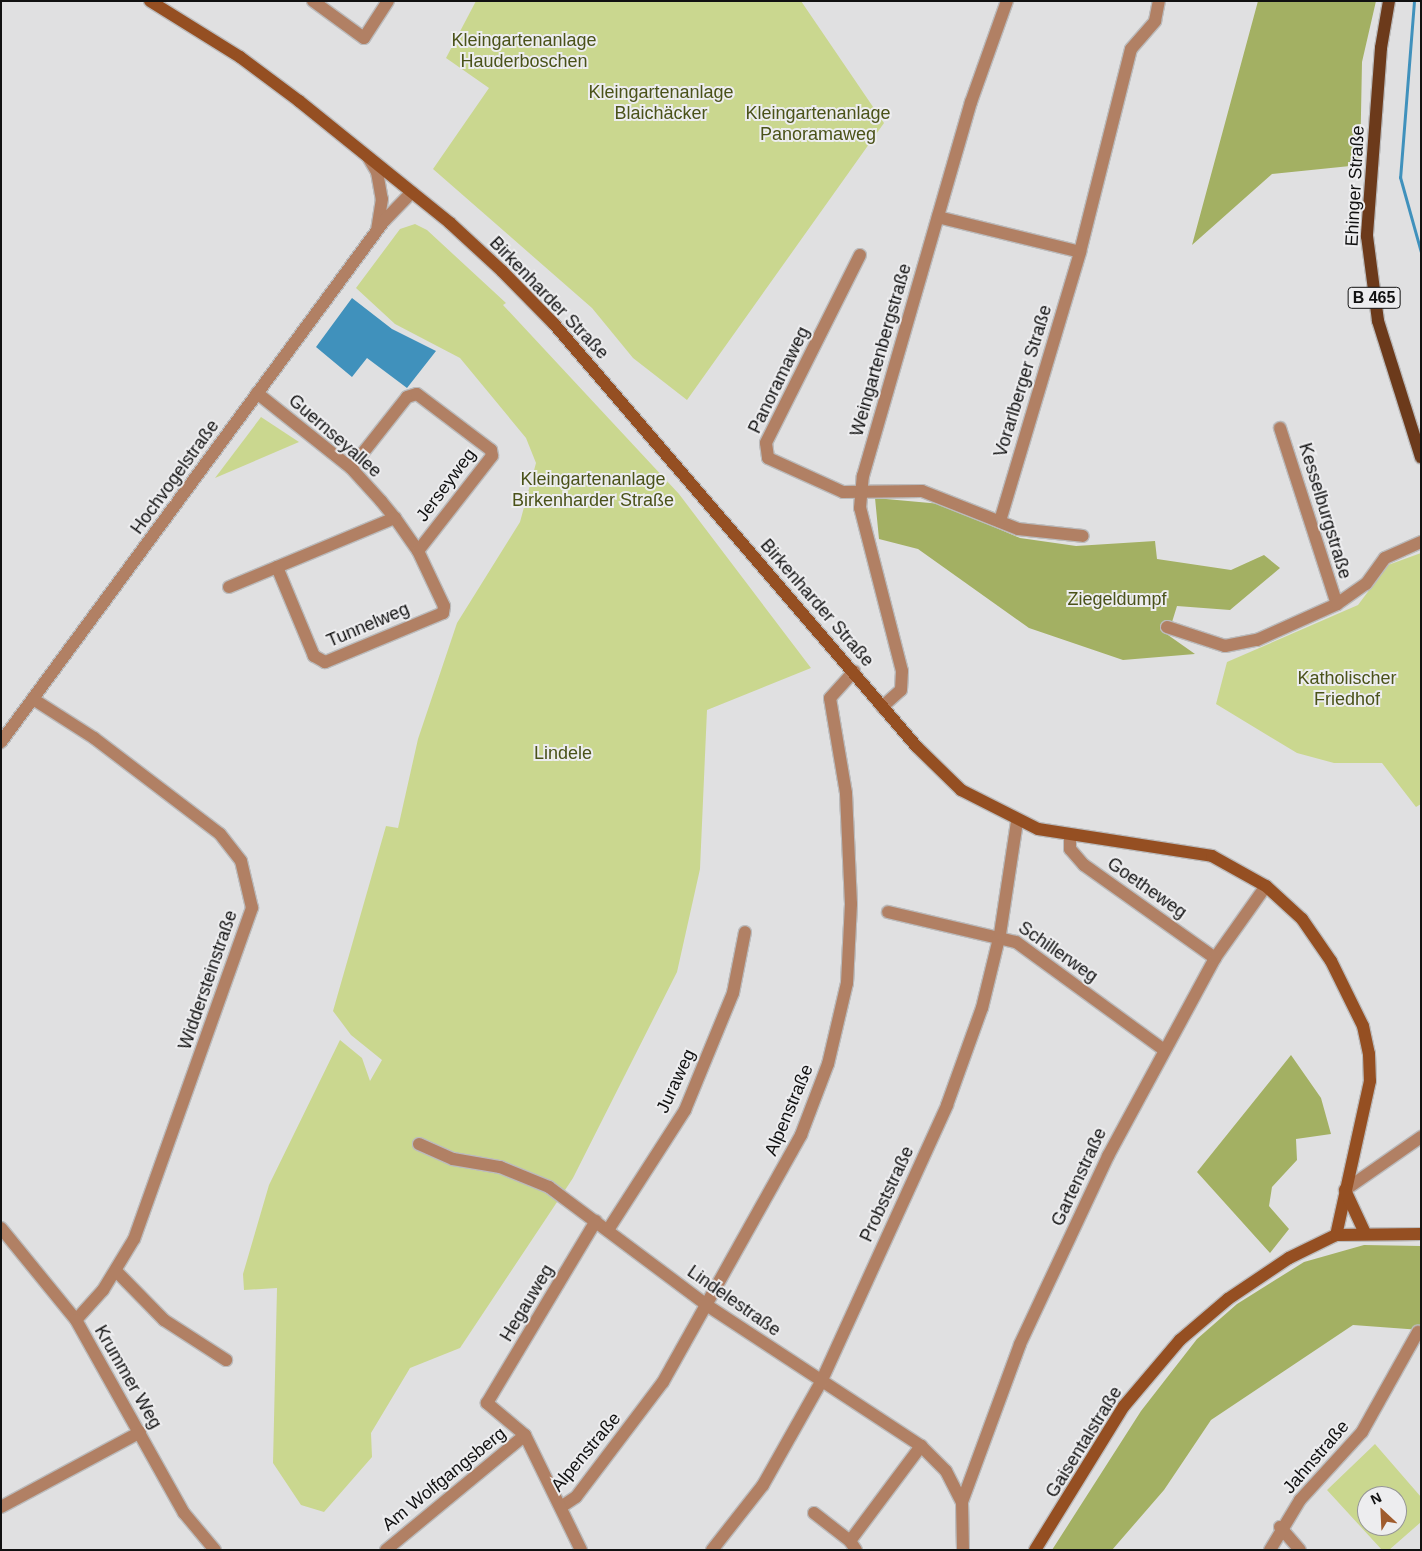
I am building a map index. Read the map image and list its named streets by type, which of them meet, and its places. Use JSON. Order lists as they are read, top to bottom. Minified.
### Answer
{"streets":{"main road":["Ehinger Straße","Birkenharder Straße","B 465","Gaisentalstraße"],"street":["Weingartenbergstraße","Panoramaweg","Vorarlberger Straße","Guernseyallee","Hochvogelstraße","Jerseyweg","Kesselburgstraße","Tunnelweg","Goetheweg","Schillerweg","Widdersteinstraße","Juraweg","Alpenstraße","Gartenstraße","Probststraße","Lindelestraße","Hegauweg","Krummer Weg","Jahnstraße","Am Wolfgangsberg"]},"crossings":[["Birkenharder Straße","Weingartenbergstraße"],["Birkenharder Straße","Hochvogelstraße"],["Birkenharder Straße","Goetheweg"],["Birkenharder Straße","Alpenstraße"],["Birkenharder Straße","Gartenstraße"],["Birkenharder Straße","Probststraße"],["Birkenharder Straße","Gaisentalstraße"],["Weingartenbergstraße","Panoramaweg"],["Guernseyallee","Hochvogelstraße"],["Guernseyallee","Jerseyweg"],["Guernseyallee","Tunnelweg"],["Hochvogelstraße","Widdersteinstraße"],["Goetheweg","Gartenstraße"],["Schillerweg","Gartenstraße"],["Schillerweg","Probststraße"],["Widdersteinstraße","Krummer Weg"],["Juraweg","Lindelestraße"],["Alpenstraße","Lindelestraße"],["Gartenstraße","Lindelestraße"],["Probststraße","Lindelestraße"],["Lindelestraße","Hegauweg"],["Hegauweg","Am Wolfgangsberg"]],"parks":["Kleingartenanlage Hauderboschen","Kleingartenanlage Blaichäcker","Kleingartenanlage Panoramaweg","Kleingartenanlage Birkenharder Straße","Ziegeldumpf","Katholischer Friedhof","Lindele"],"north":"top left"}
